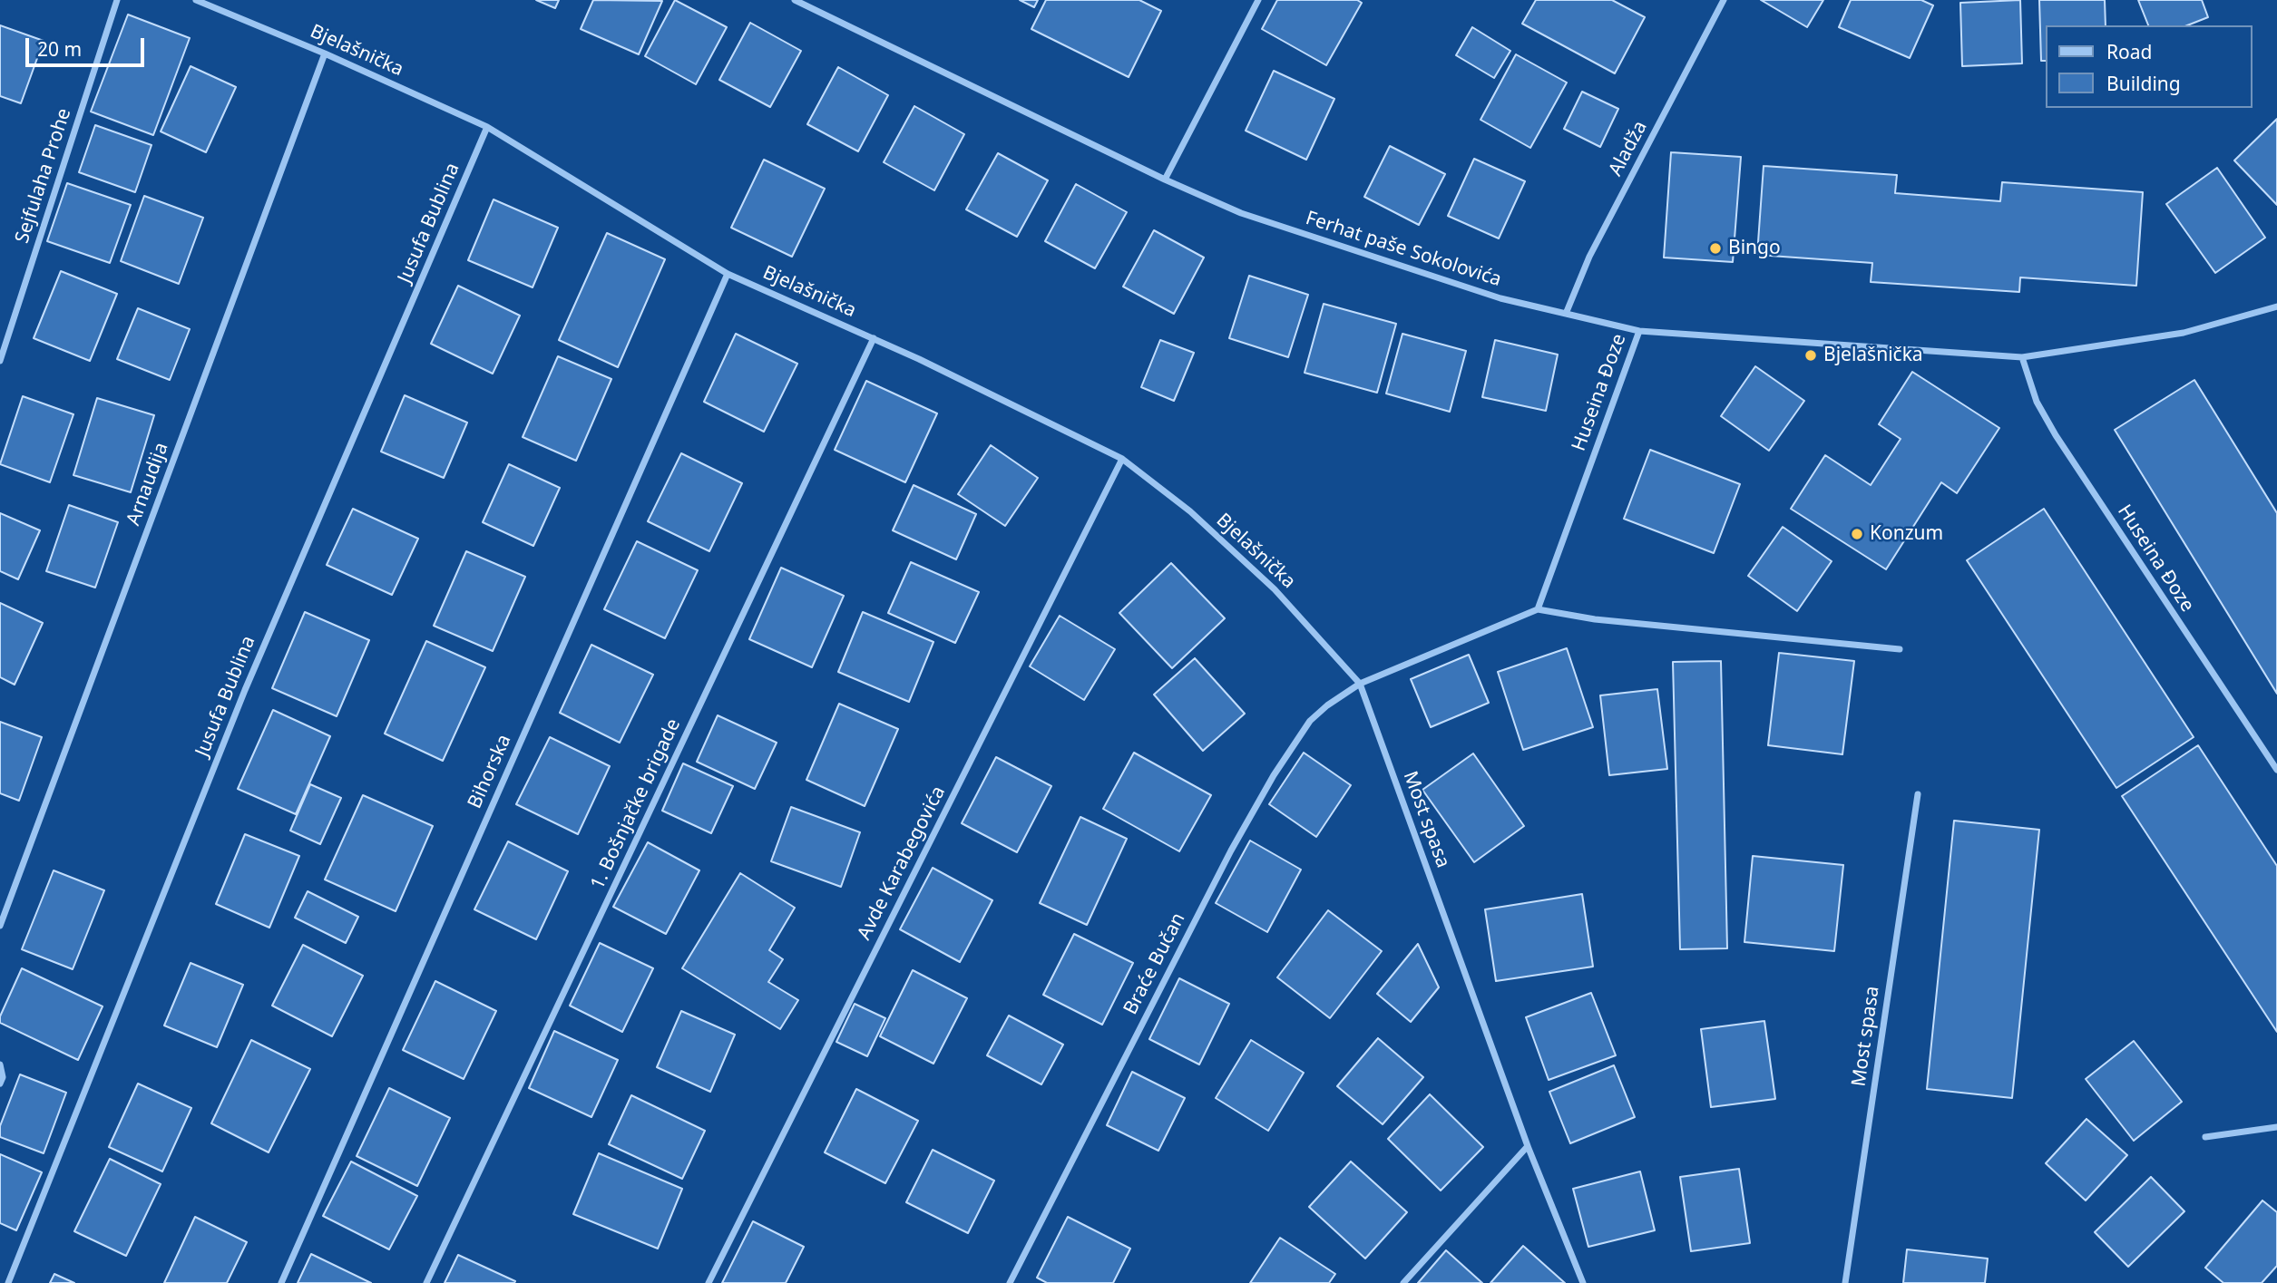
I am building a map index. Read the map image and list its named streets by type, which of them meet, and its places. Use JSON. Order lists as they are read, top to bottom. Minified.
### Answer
{"streets":{"street":["Bjelašnička","Aladža","Sejfulaha Prohe","Jusufa Bublina","Ferhat paše Sokolovića","Huseina Đoze","Arnaudija","Bihorska","1. Bošnjačke brigade","Most spasa","Avde Karabegovića","Braće Bučan"]},"crossings":[["Bjelašnička","Jusufa Bublina"],["Bjelašnička","Arnaudija"],["Bjelašnička","Bihorska"],["Bjelašnička","1. Bošnjačke brigade"],["Bjelašnička","Most spasa"],["Bjelašnička","Avde Karabegovića"],["Bjelašnička","Braće Bučan"],["Aladža","Ferhat paše Sokolovića"],["Ferhat paše Sokolovića","Huseina Đoze"],["Most spasa","Braće Bučan"]],"places":["Bingo","Bjelašnička","Konzum"],"legend":["Road","Building"],"scale_bar":"20 m"}
